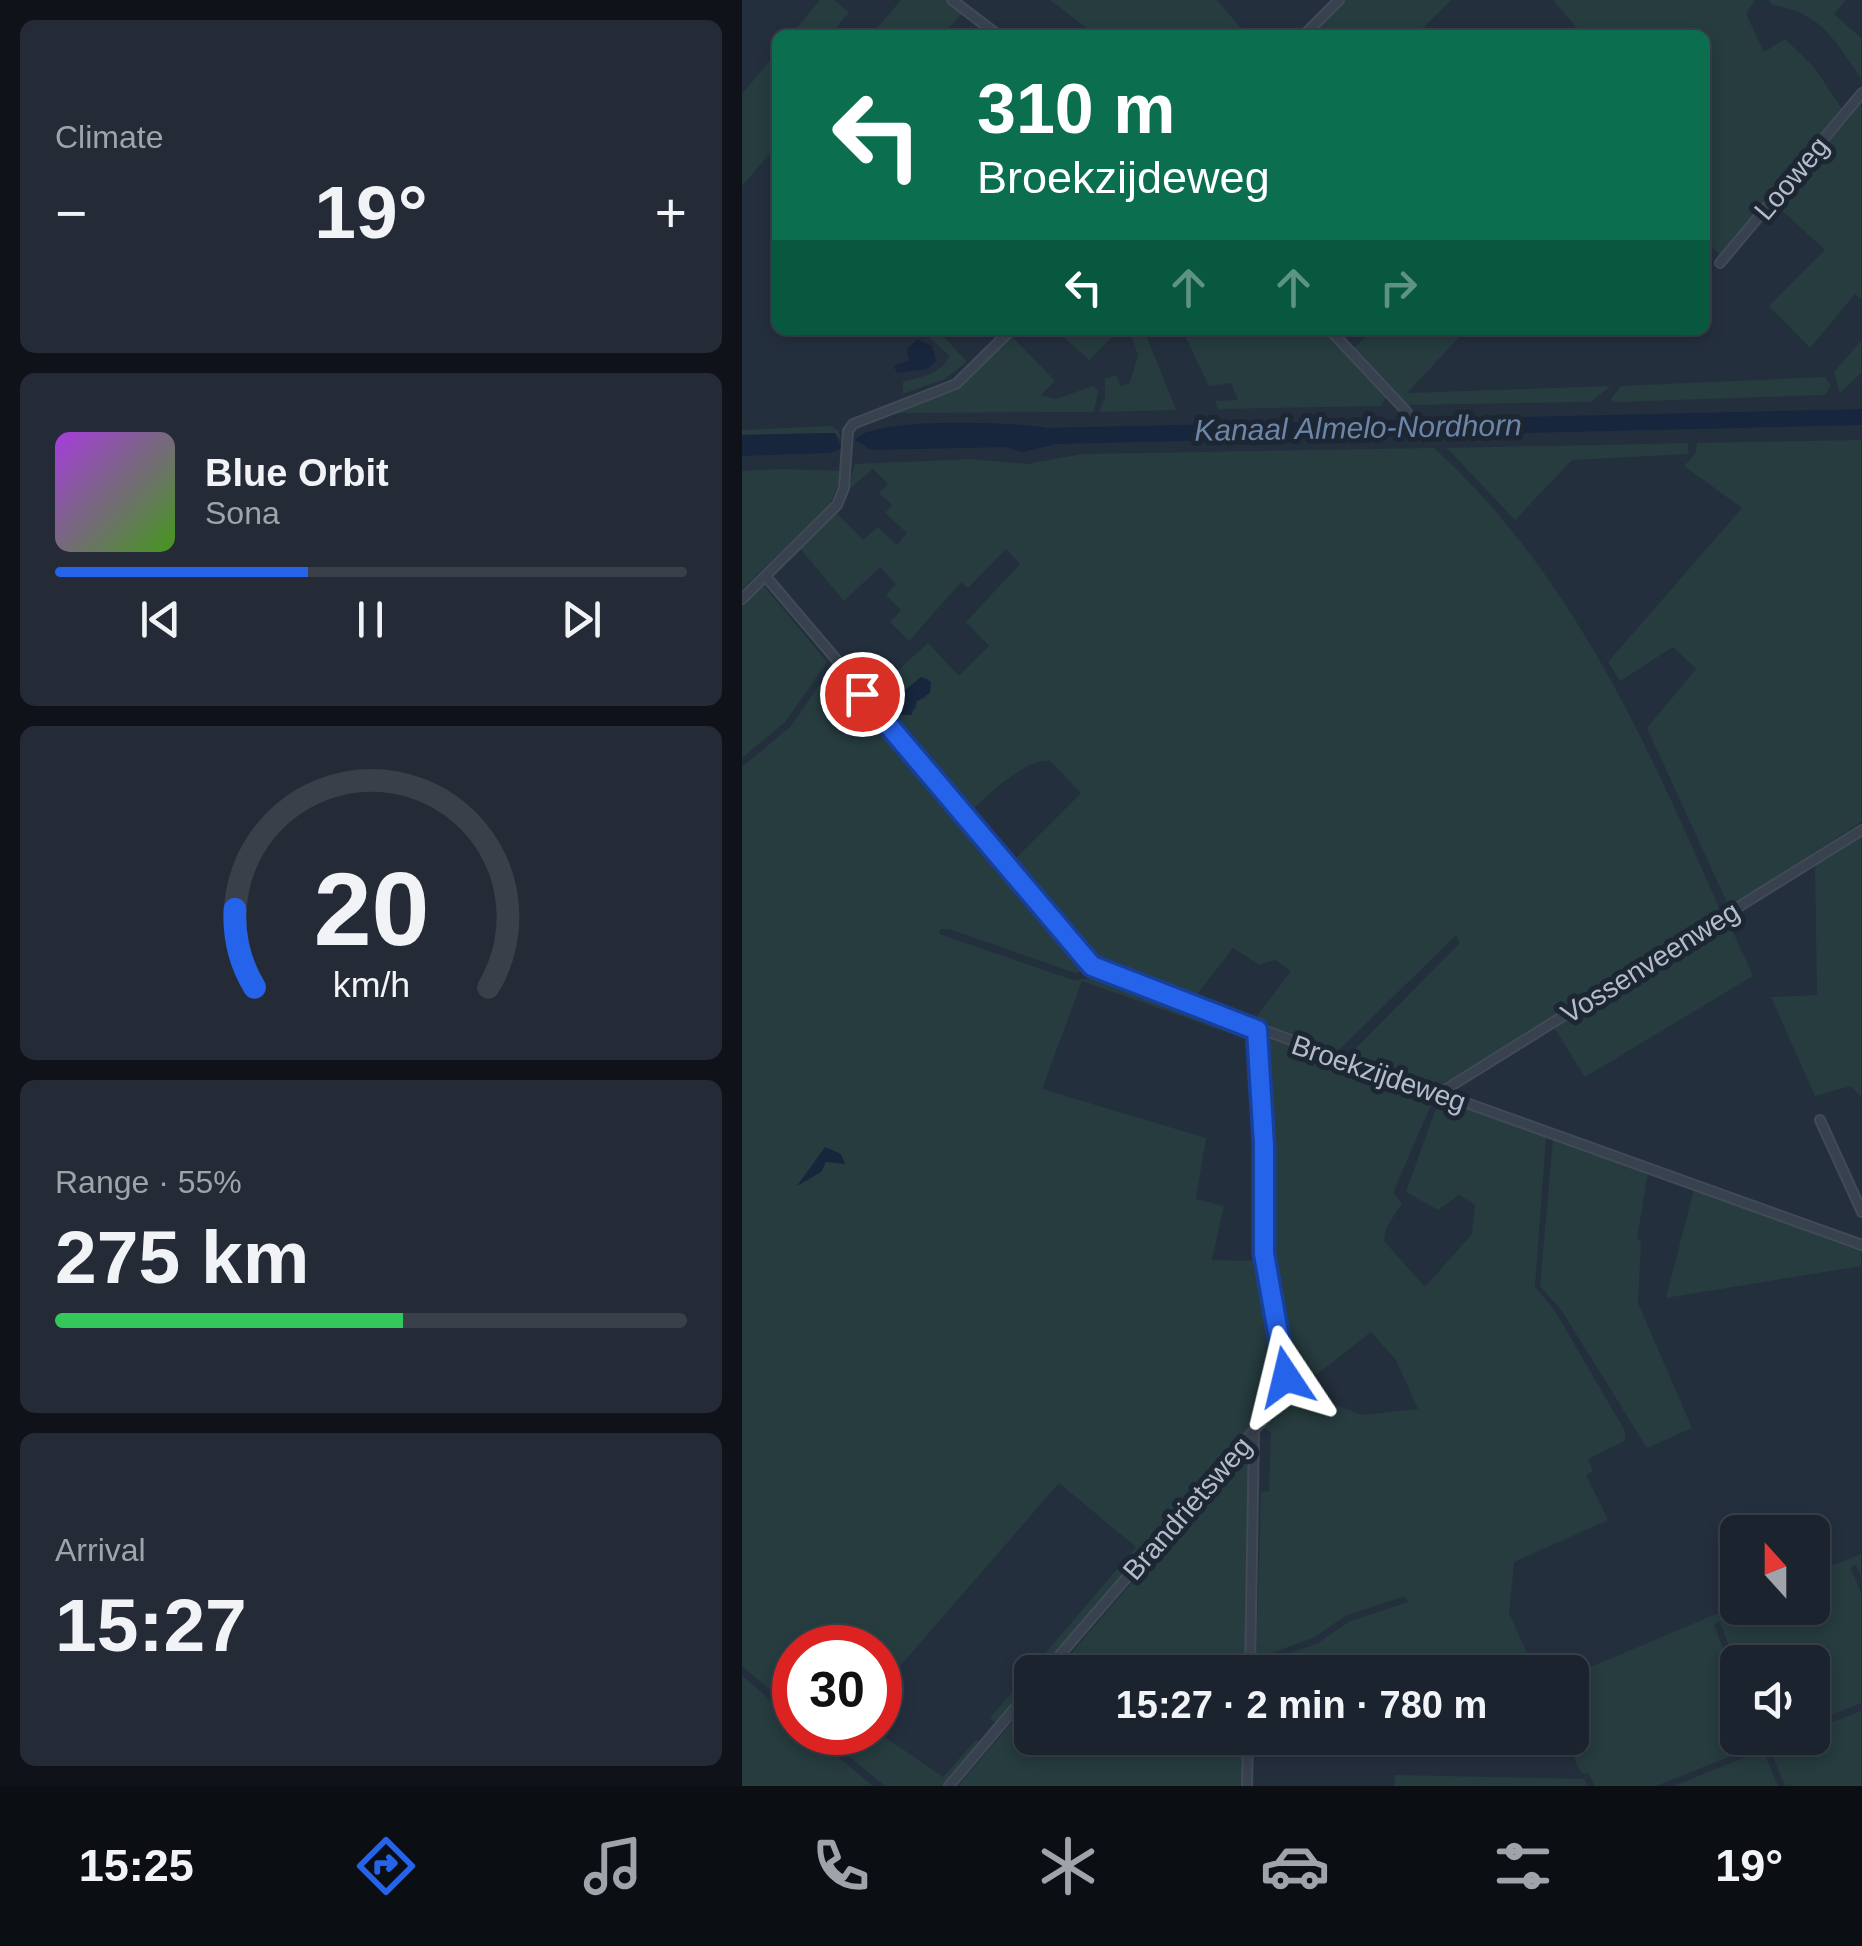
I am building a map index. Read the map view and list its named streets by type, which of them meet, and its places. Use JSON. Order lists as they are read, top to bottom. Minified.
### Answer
{"streets":{"street":["Looweg","Vossenveenweg","Broekzijdeweg","Brandrietsweg"]},"crossings":[["Vossenveenweg","Broekzijdeweg"],["Broekzijdeweg","Brandrietsweg"]],"water":["Kanaal Almelo-Nordhorn"],"north":"top","page":{"tile":["Climate",["Range · 55%","275 km"],["Arrival","15:27"]],"turn":["310 m","Broekzijdeweg"],"heat":["−","19°","+"],"song":["Blue Orbit","Sona"],"limit":"30","trip":"15:27 · 2 min · 780 m","tabs":["15:25","19°"],"gauge":["20","km/h"]}}
